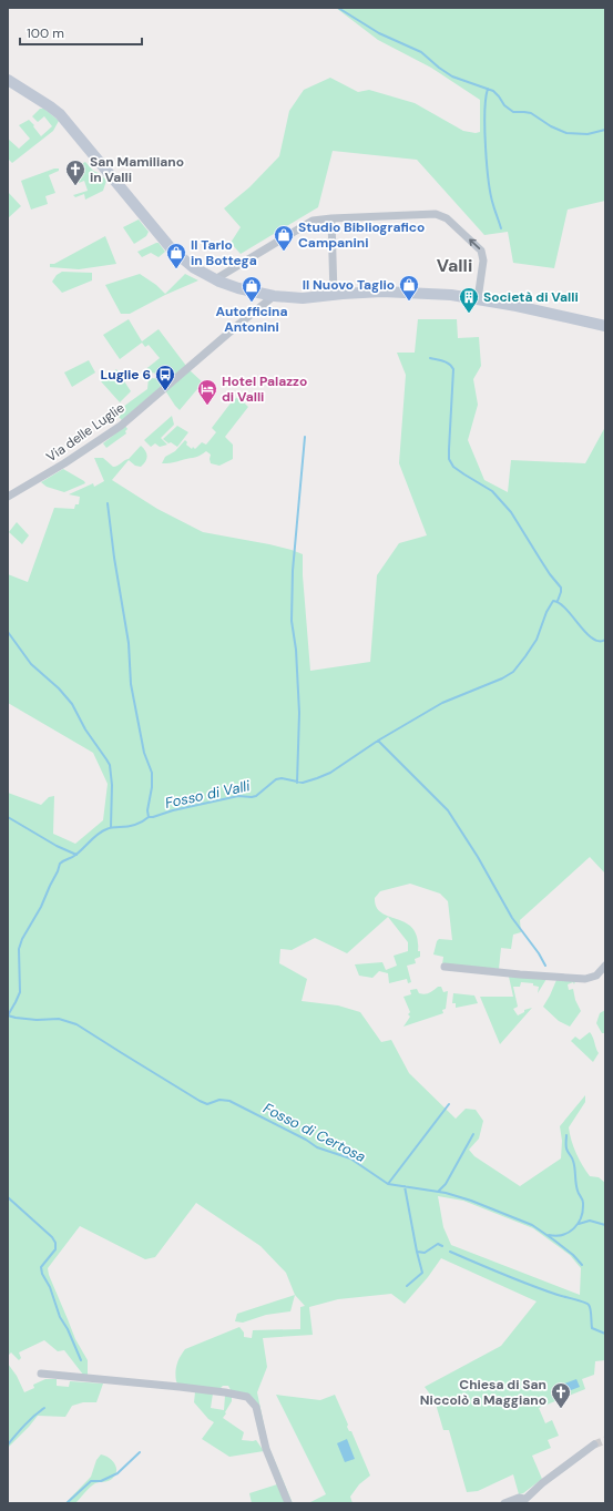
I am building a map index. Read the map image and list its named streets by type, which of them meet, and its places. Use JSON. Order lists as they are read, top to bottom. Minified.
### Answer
{"streets":{"street":["Via delle Luglie"]},"districts":["Valli"],"water":["Fosso di Valli","Fosso di Certosa"],"places":{"church":["San Mamiliano in Valli","Chiesa di San Niccolò a Maggiano"],"shop":["Studio Bibliografico Campanini","Il Tarlo in Bottega","Il Nuovo Taglio","Autofficina Antonini"],"building":["Società di Valli"],"bus stop":["Luglie 6"],"hotel":["Hotel Palazzo di Valli"]},"scale_bar":"100 m"}
